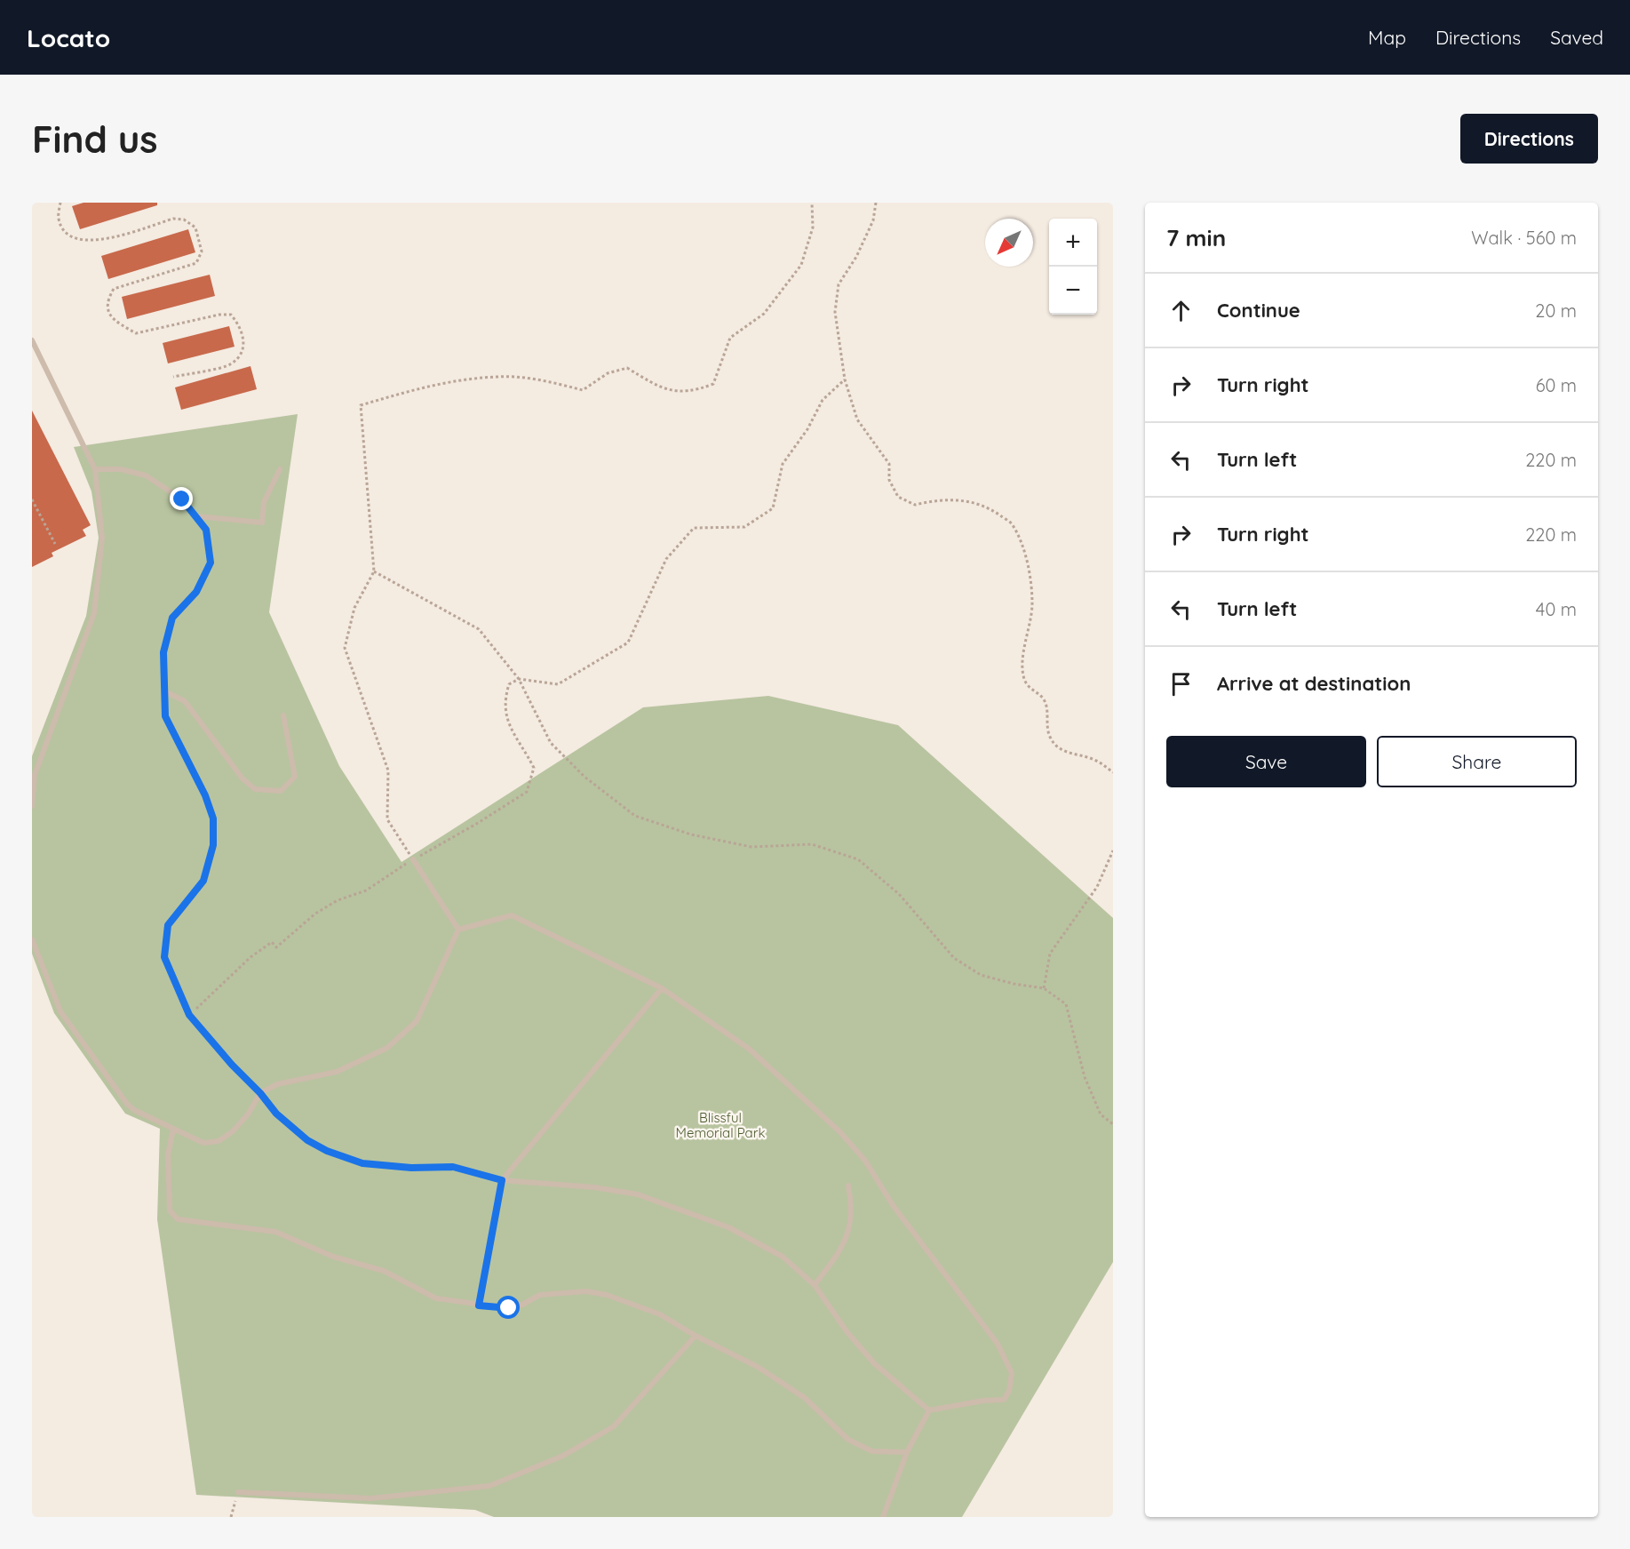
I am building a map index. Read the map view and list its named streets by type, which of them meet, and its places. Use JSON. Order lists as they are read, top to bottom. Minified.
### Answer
{"parks":["Blissful Memorial Park"],"north":"bottom left","page":{"header":"Locato","nav":["Map","Directions","Saved"],"buttons":["Directions",["Save","Share"]],"title":"Find us","heading":["7 min","Walk · 560 m"],"map_buttons":["+","−"],"list":[["Continue","20 m"],["Turn right","60 m"],["Turn left","220 m"],["Turn right","220 m"],["Turn left","40 m"],"Arrive at destination"]}}
